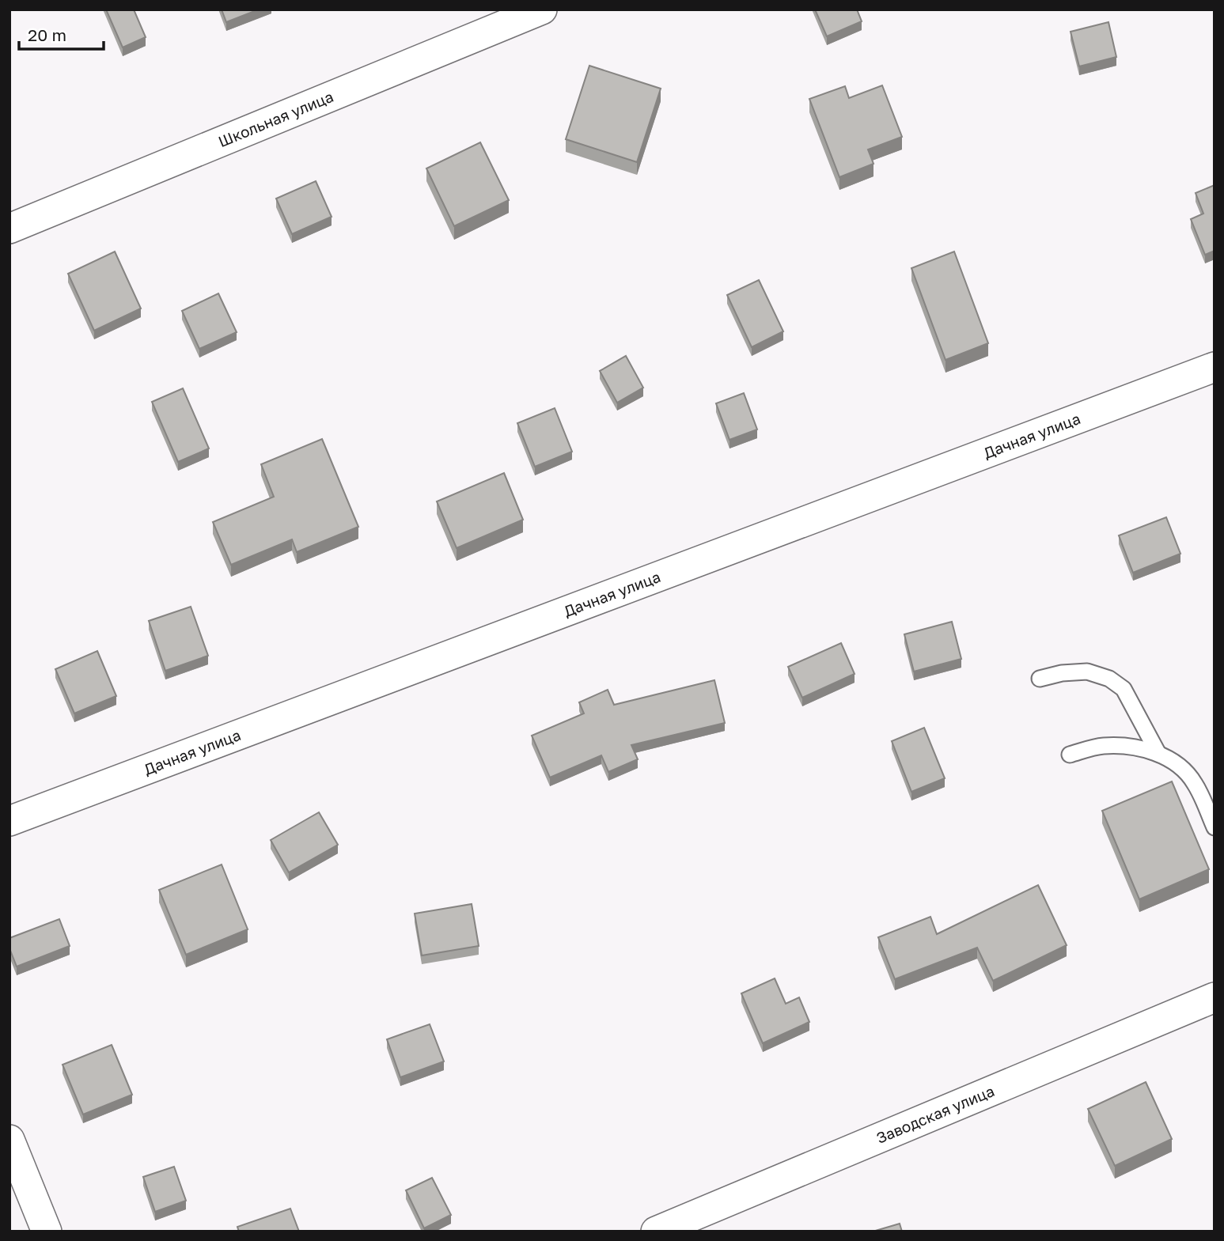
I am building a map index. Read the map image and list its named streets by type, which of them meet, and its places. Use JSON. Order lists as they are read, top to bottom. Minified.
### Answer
{"streets":{"street":["Школьная улица","Дачная улица","Заводская улица"]},"scale_bar":"20 m"}
